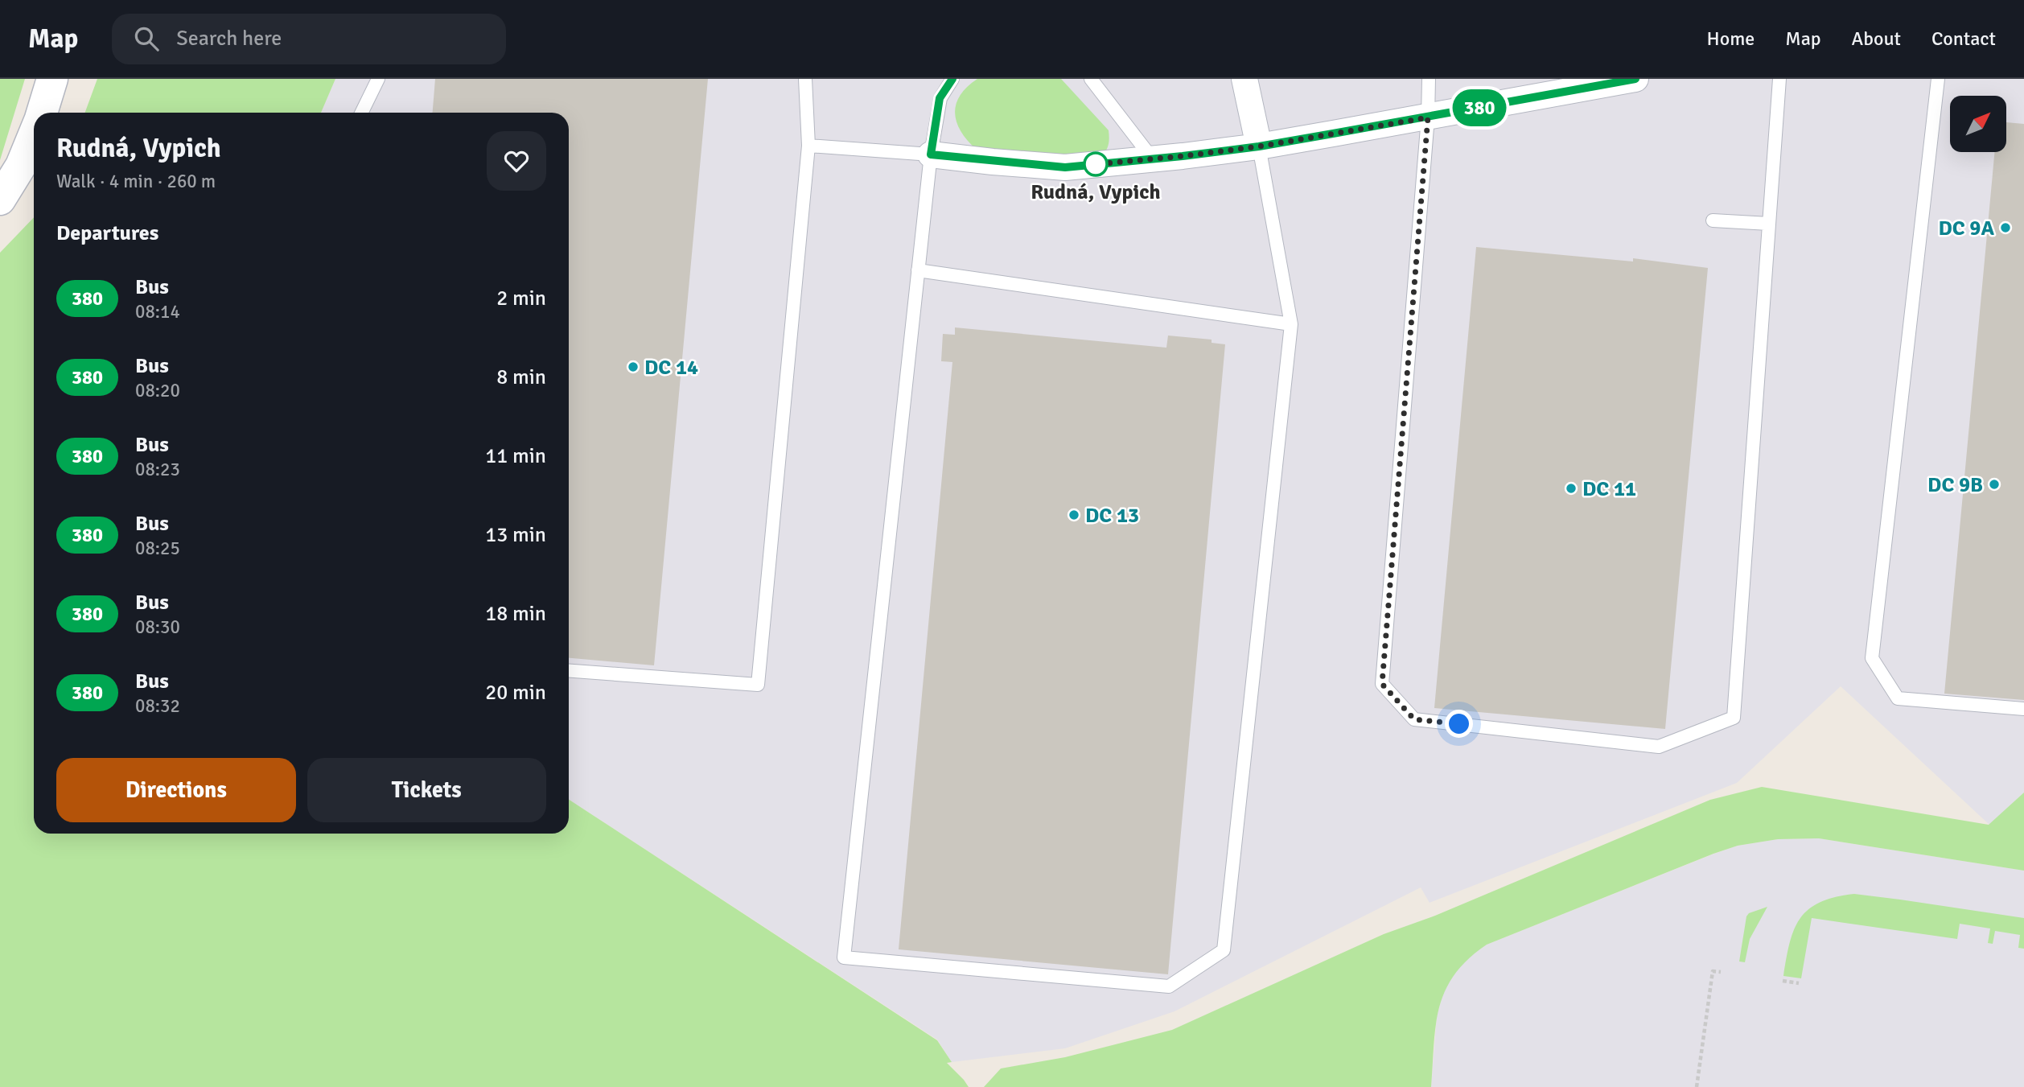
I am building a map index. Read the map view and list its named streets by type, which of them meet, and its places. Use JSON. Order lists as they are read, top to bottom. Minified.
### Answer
{"places":["Rudná, Vypich","DC 9A","DC 14","DC 9B","DC 11","DC 13"],"lines":["bus line 380"],"north":"top right","page":{"header":"Map","search":"Search here","nav":["Home","Map","About","Contact"],"on_map":"380","heading":[["Rudná, Vypich","Walk · 4 min · 260 m"],"Departures"],"list":[{"mark":"380","name":"Bus","note":"08:14","value":"2 min"},{"mark":"380","name":"Bus","note":"08:20","value":"8 min"},{"mark":"380","name":"Bus","note":"08:23","value":"11 min"},{"mark":"380","name":"Bus","note":"08:25","value":"13 min"},{"mark":"380","name":"Bus","note":"08:30","value":"18 min"},{"mark":"380","name":"Bus","note":"08:32","value":"20 min"}],"buttons":["Directions","Tickets"]}}
